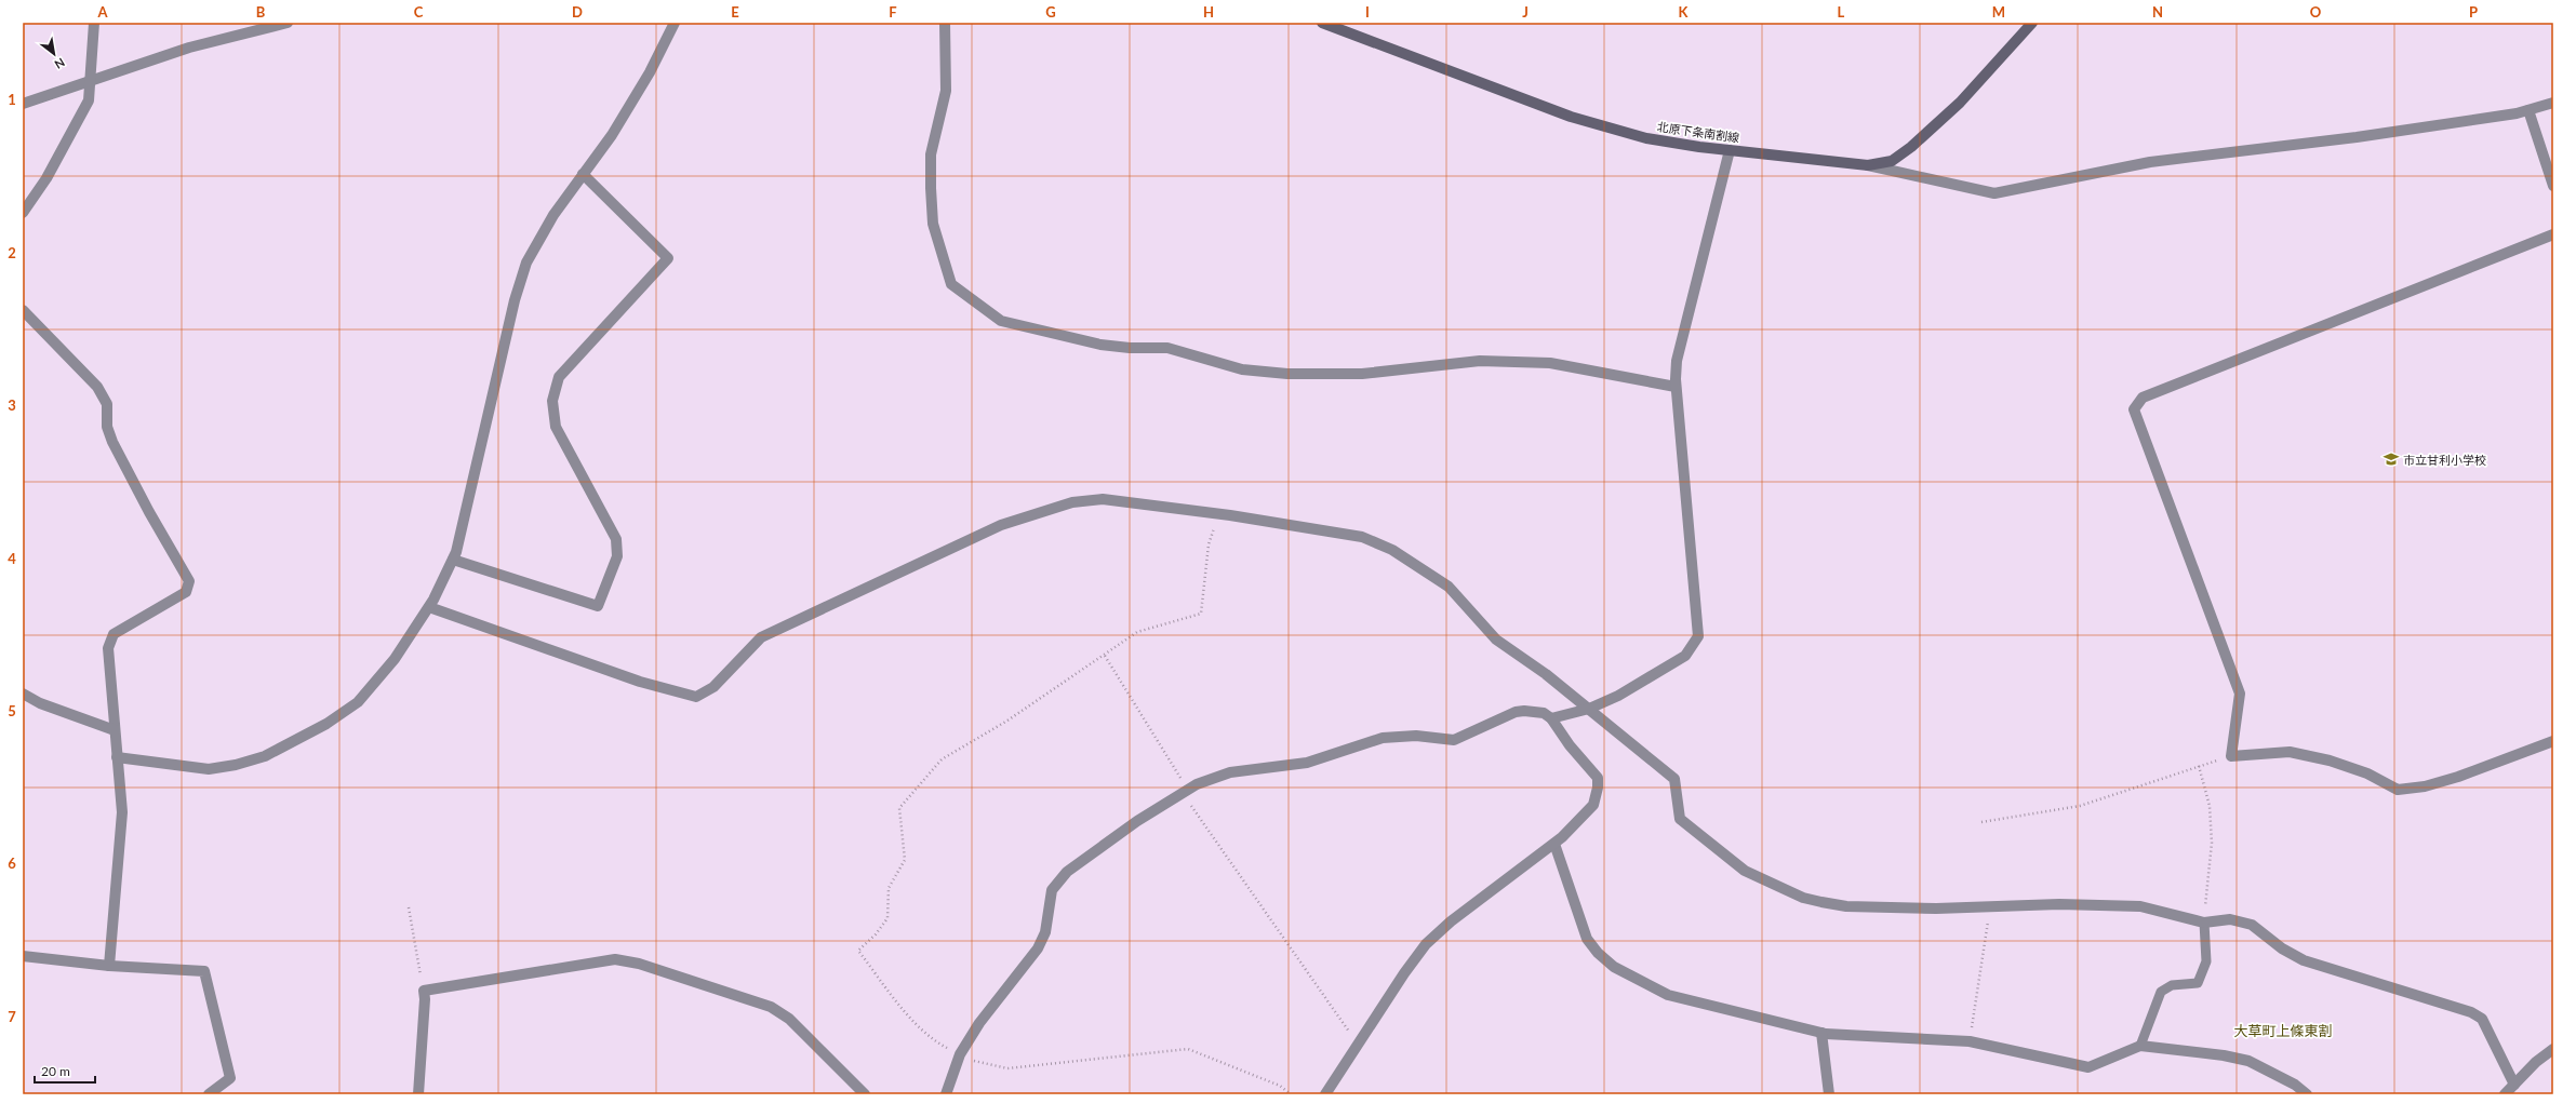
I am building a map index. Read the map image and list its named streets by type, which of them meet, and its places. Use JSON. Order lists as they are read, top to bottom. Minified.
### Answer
{"streets":{"main road":["北原下条南割線"]},"districts":["大草町上條東割"],"places":{"school or university":["市立甘利小学校"]},"scale_bar":"20 m","north":"bottom right","grid":{"columns":["A","B","C","D","E","F","G","H","I","J","K","L","M","N","O","P"],"rows":["1","2","3","4","5","6","7"]}}
